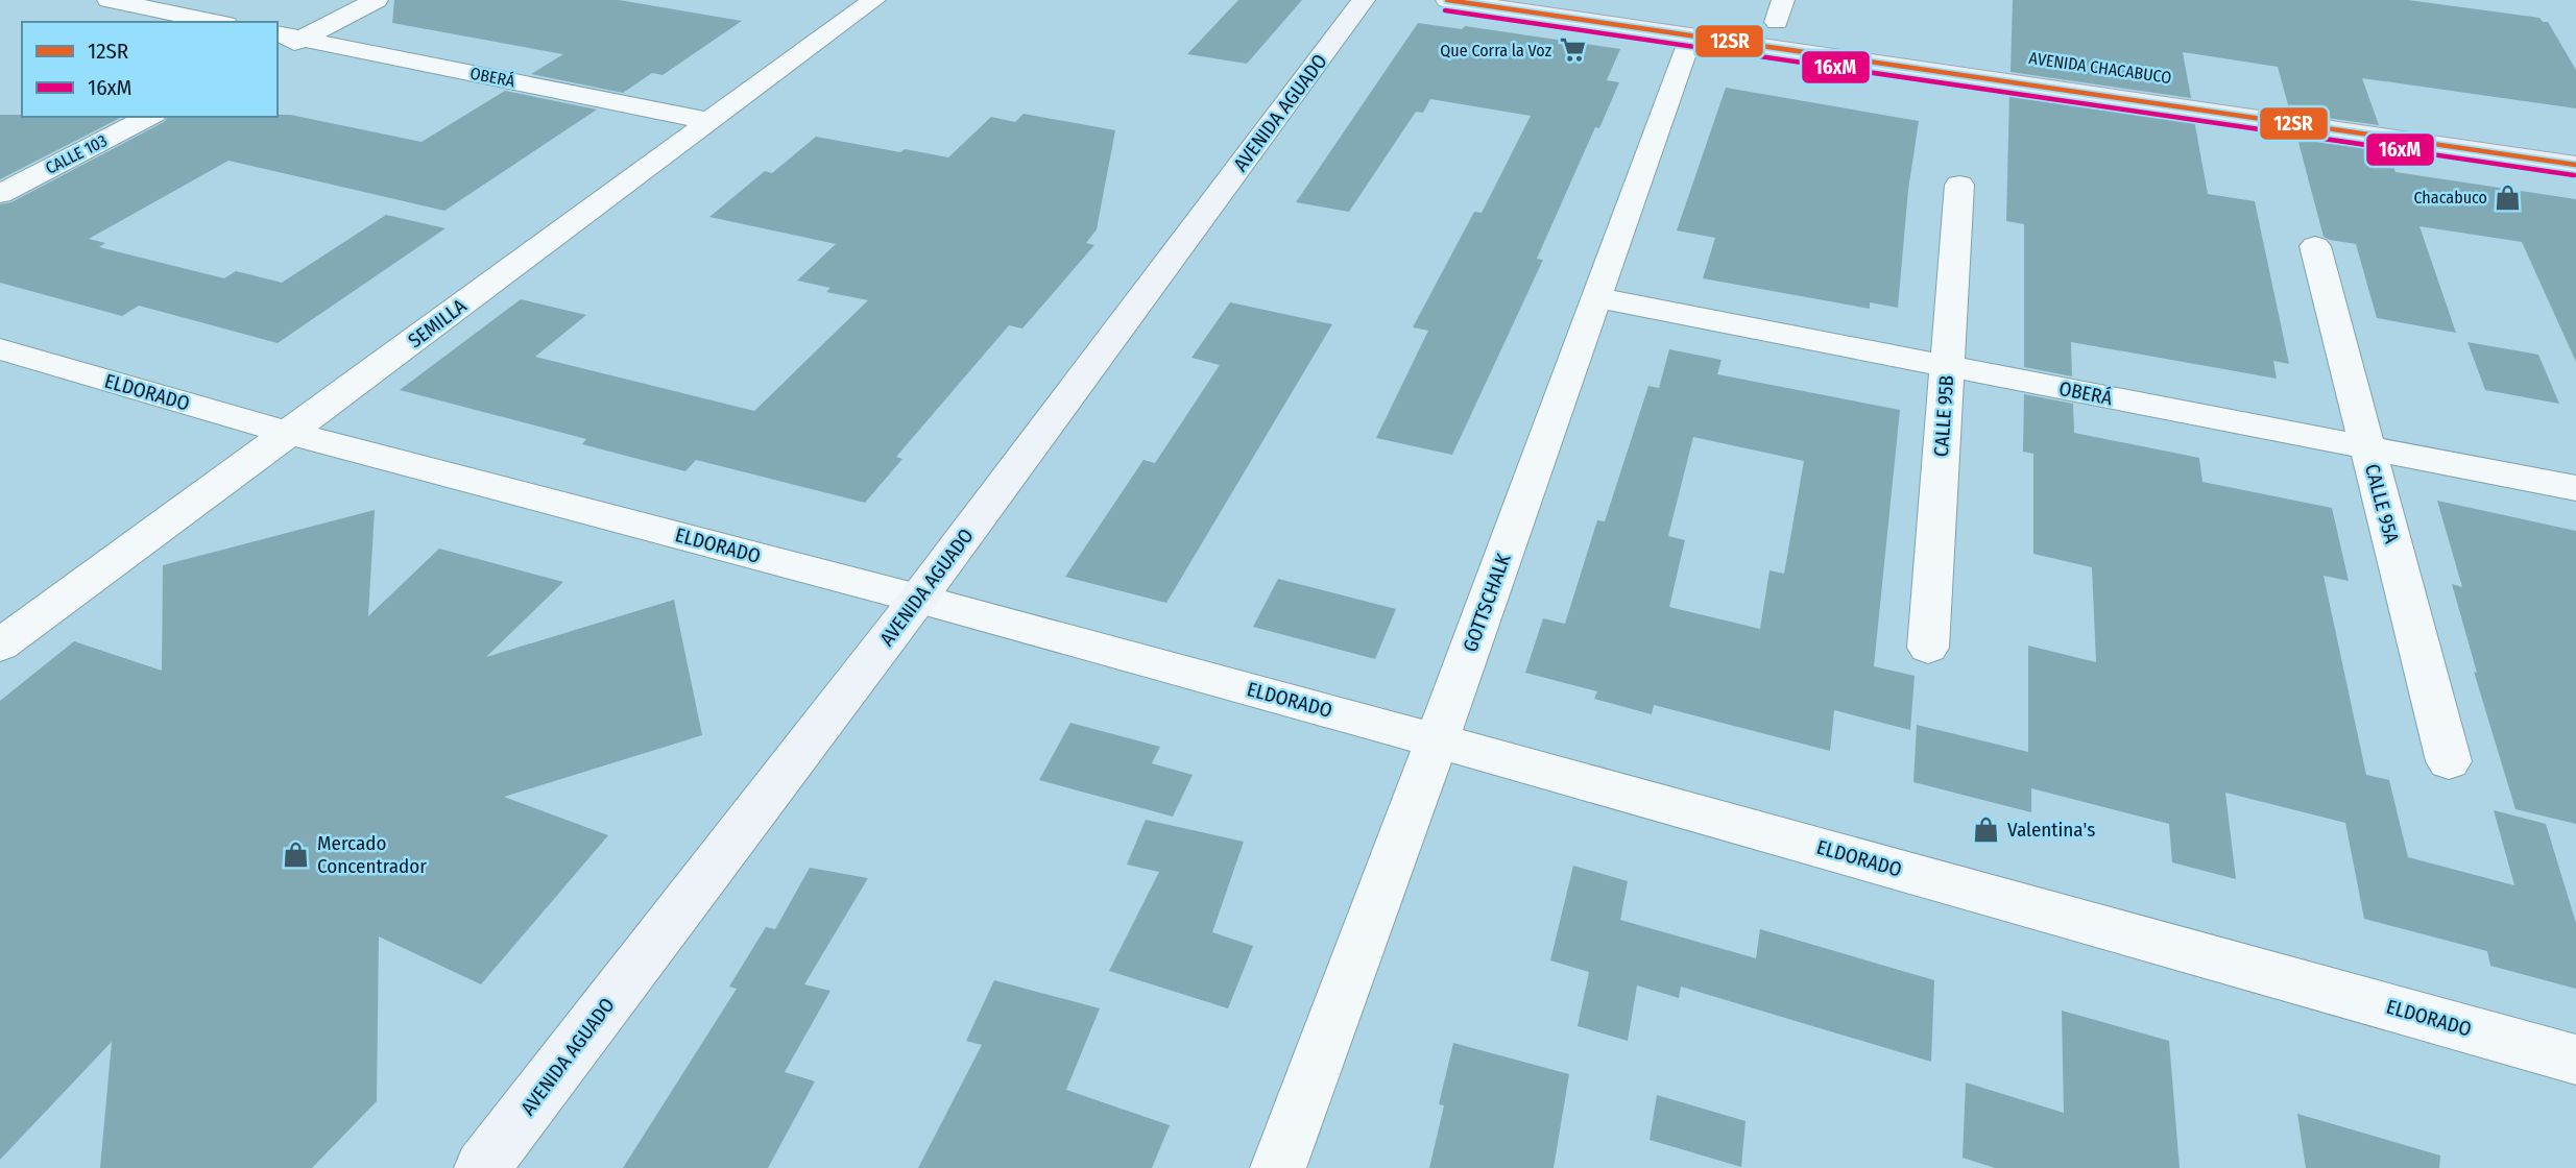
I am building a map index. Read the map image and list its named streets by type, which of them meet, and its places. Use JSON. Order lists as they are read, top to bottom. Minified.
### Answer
{"streets":{"main road":["AVENIDA CHACABUCO","AVENIDA AGUADO"],"street":["OBERÁ","CALLE 103","SEMILLA","ELDORADO","CALLE 95B","CALLE 95A","GOTTSCHALK"]},"crossings":[["AVENIDA CHACABUCO","GOTTSCHALK"],["OBERÁ","SEMILLA"],["OBERÁ","CALLE 95B"],["OBERÁ","CALLE 95A"],["OBERÁ","GOTTSCHALK"],["AVENIDA AGUADO","ELDORADO"],["SEMILLA","ELDORADO"],["ELDORADO","GOTTSCHALK"]],"places":{"supermarket":["Que Corra la Voz"],"shop":["Chacabuco","Valentina's","Mercado Concentrador"]},"lines":["transit line 12SR","transit line 16xM"],"legend":["12SR","16xM"]}
